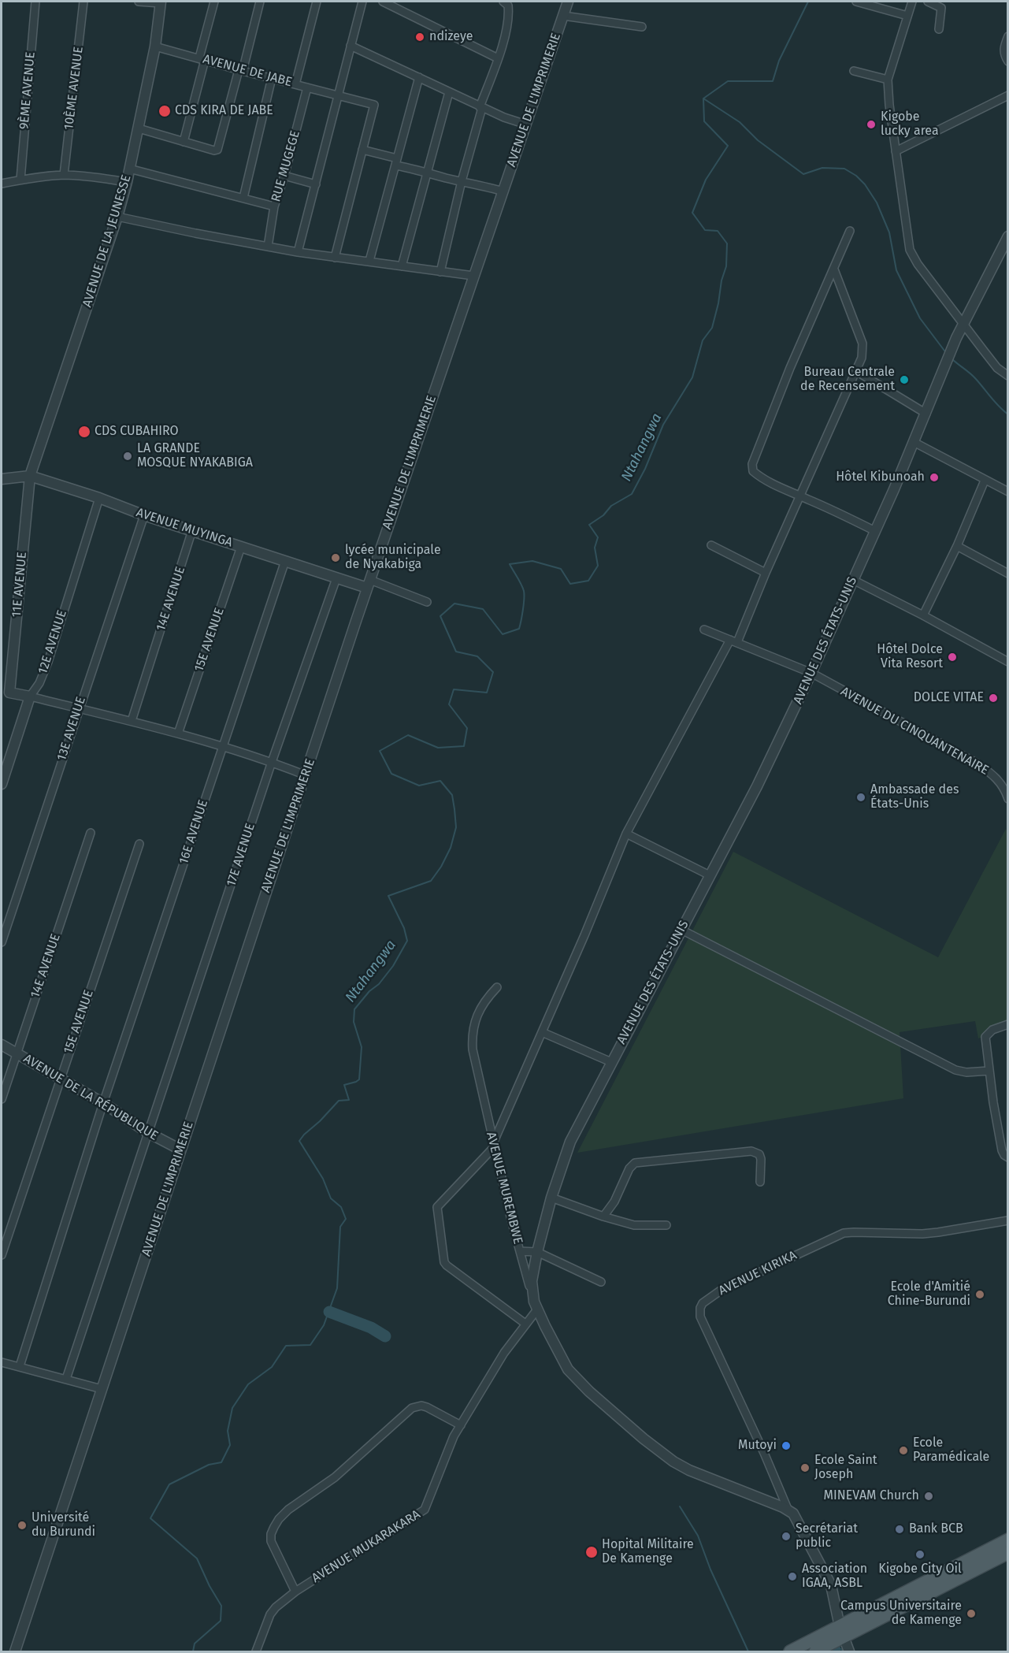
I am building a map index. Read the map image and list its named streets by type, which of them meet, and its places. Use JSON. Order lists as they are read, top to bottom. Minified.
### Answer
{"streets":{"street":["AVENUE DE JABE","10ÈME AVENUE","9ÈME AVENUE","AVENUE DE L'IMPRIMERIE","RUE MUGEGE","AVENUE DE LA JEUNESSE","AVENUE MUYINGA","11E AVENUE","14E AVENUE","15E AVENUE","AVENUE DES ÉTATS-UNIS","12E AVENUE","13E AVENUE","AVENUE DU CINQUANTENAIRE","16E AVENUE","17E AVENUE","AVENUE DE LA RÉPUBLIQUE","AVENUE MUREMBWE","AVENUE KIRIKA","AVENUE MUKARAKARA"]},"crossings":[["AVENUE DE JABE","RUE MUGEGE"],["AVENUE DE JABE","AVENUE DE LA JEUNESSE"],["AVENUE DE L'IMPRIMERIE","AVENUE MUYINGA"],["AVENUE DE L'IMPRIMERIE","AVENUE DE LA RÉPUBLIQUE"],["AVENUE DE LA JEUNESSE","AVENUE MUYINGA"],["AVENUE DE LA JEUNESSE","11E AVENUE"],["AVENUE MUYINGA","11E AVENUE"],["AVENUE MUYINGA","14E AVENUE"],["AVENUE MUYINGA","15E AVENUE"],["AVENUE MUYINGA","12E AVENUE"],["AVENUE MUYINGA","13E AVENUE"],["AVENUE MUYINGA","16E AVENUE"],["AVENUE MUYINGA","17E AVENUE"],["14E AVENUE","AVENUE DE LA RÉPUBLIQUE"],["15E AVENUE","AVENUE DE LA RÉPUBLIQUE"],["AVENUE DES ÉTATS-UNIS","AVENUE DU CINQUANTENAIRE"],["AVENUE DES ÉTATS-UNIS","AVENUE MUREMBWE"],["AVENUE DES ÉTATS-UNIS","AVENUE KIRIKA"],["AVENUE DES ÉTATS-UNIS","AVENUE MUKARAKARA"],["16E AVENUE","AVENUE DE LA RÉPUBLIQUE"],["17E AVENUE","AVENUE DE LA RÉPUBLIQUE"]],"water":["Ntahangwa"],"places":["ndizeye","CDS KIRA DE JABE","Kigobe lucky area","Bureau Centrale de Recensement","CDS CUBAHIRO","LA GRANDE MOSQUE NYAKABIGA","Hôtel Kibunoah","lycée municipale de Nyakabiga","Hôtel Dolce Vita Resort","DOLCE VITAE","Ambassade des États-Unis","Ecole d'Amitié Chine-Burundi","Mutoyi","Ecole Paramédicale","Ecole Saint Joseph","MINEVAM Church","Université du Burundi","Bank BCB","Secrétariat public","Hopital Militaire De Kamenge","Kigobe City Oil","Association IGAA, ASBL","Campus Universitaire de Kamenge"]}
